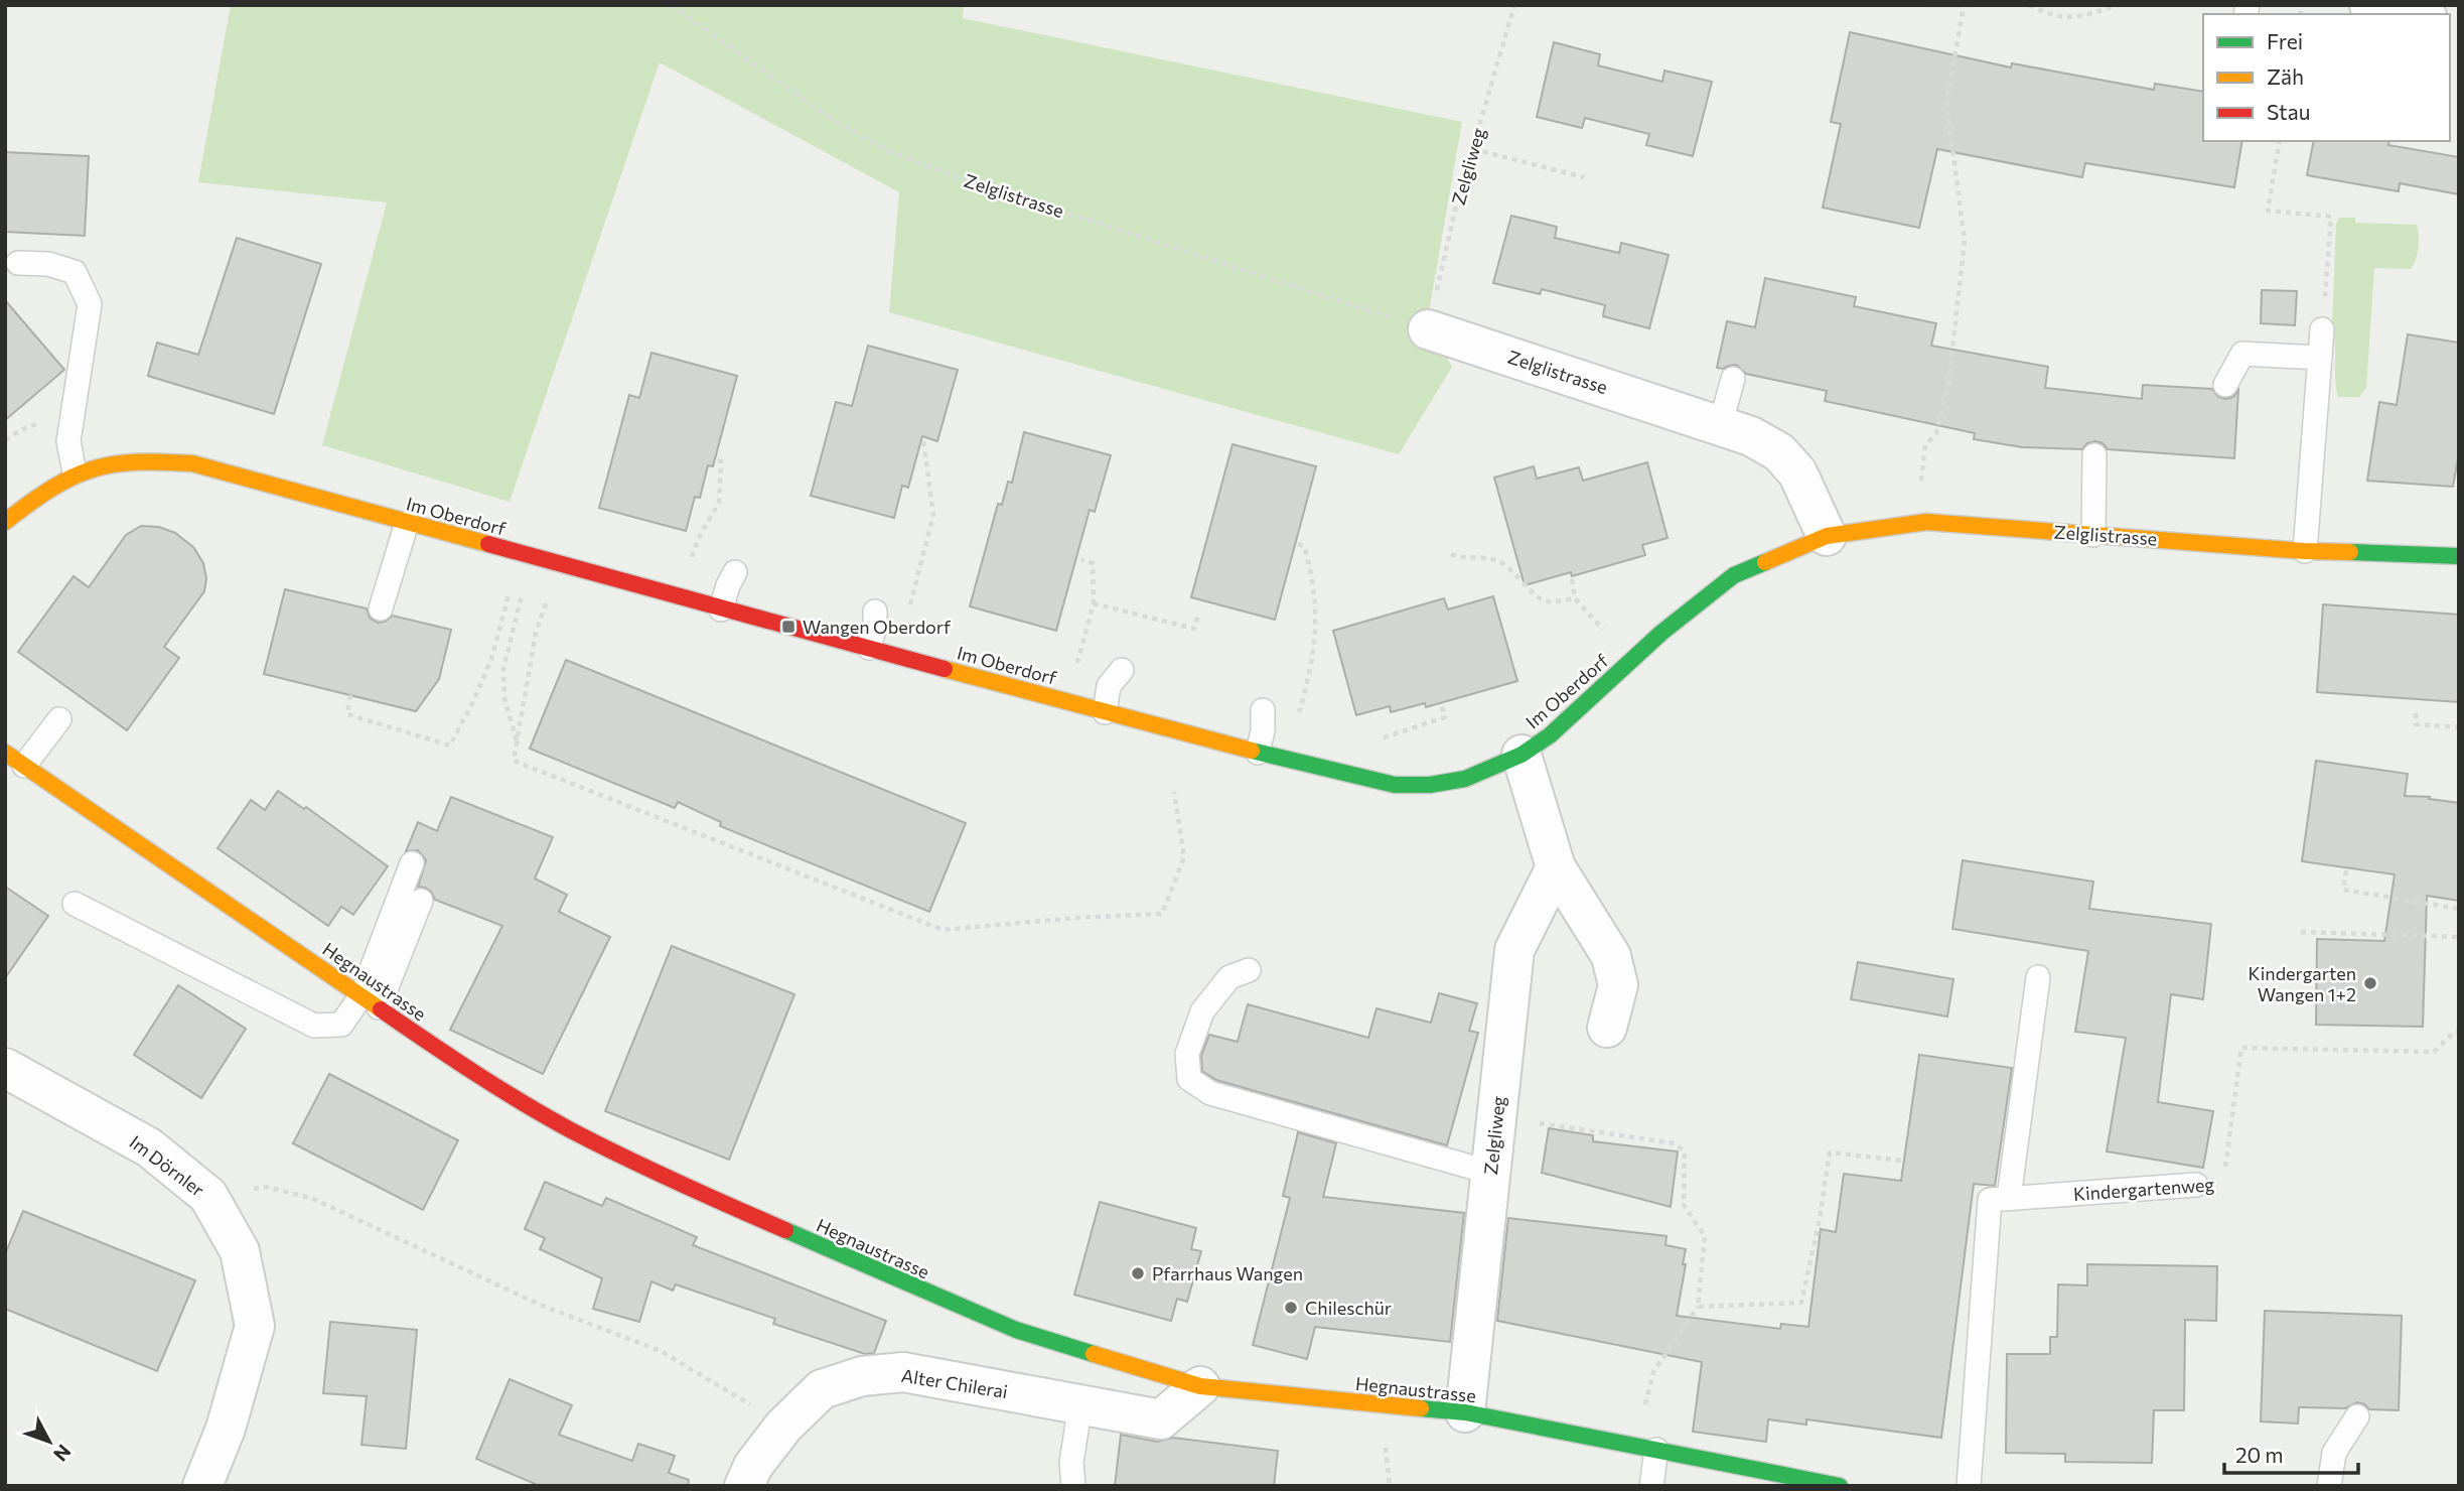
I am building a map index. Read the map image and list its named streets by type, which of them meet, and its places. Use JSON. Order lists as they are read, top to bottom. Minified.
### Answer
{"streets":{"street":["Zelgliweg","Zelglistrasse","Im Oberdorf","Hegnaustrasse","Im Dörnler","Alter Chilerai"],"lane":["Kindergartenweg"]},"crossings":[["Zelgliweg","Zelglistrasse"],["Zelgliweg","Hegnaustrasse"],["Zelglistrasse","Im Oberdorf"],["Hegnaustrasse","Alter Chilerai"]],"places":{"transit":["Wangen Oberdorf"],"other":["Kindergarten Wangen 1+2","Pfarrhaus Wangen","Chileschür"]},"legend":["Frei","Zäh","Stau"],"scale_bar":"20 m","north":"bottom right"}
